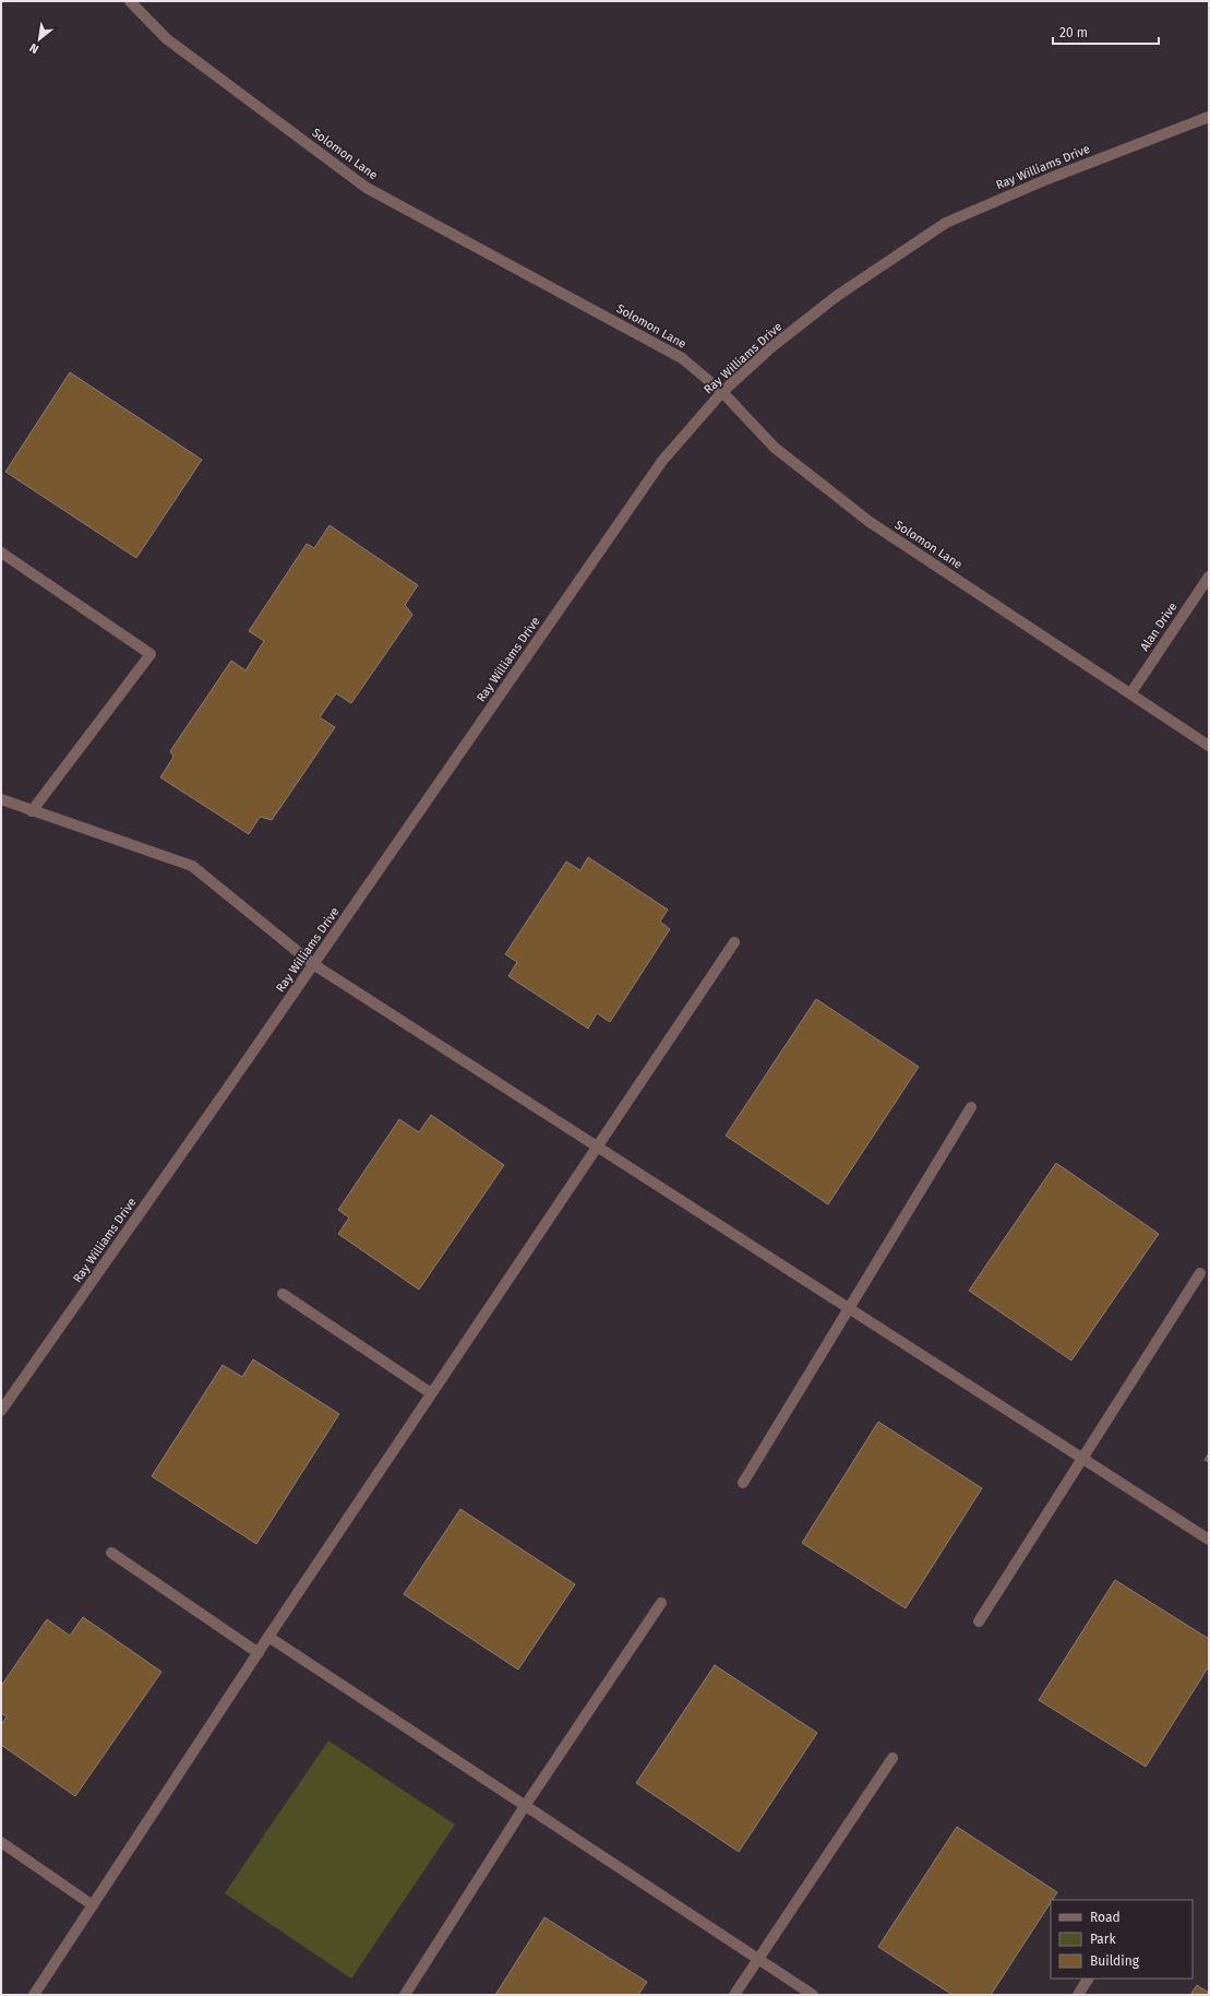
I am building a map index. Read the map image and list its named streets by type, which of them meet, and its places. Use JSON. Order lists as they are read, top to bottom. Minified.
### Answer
{"streets":{"street":["Solomon Lane","Ray Williams Drive","Alan Drive"]},"crossings":[["Solomon Lane","Ray Williams Drive"],["Solomon Lane","Alan Drive"]],"legend":["Road","Park","Building"],"scale_bar":"20 m","north":"bottom left"}
